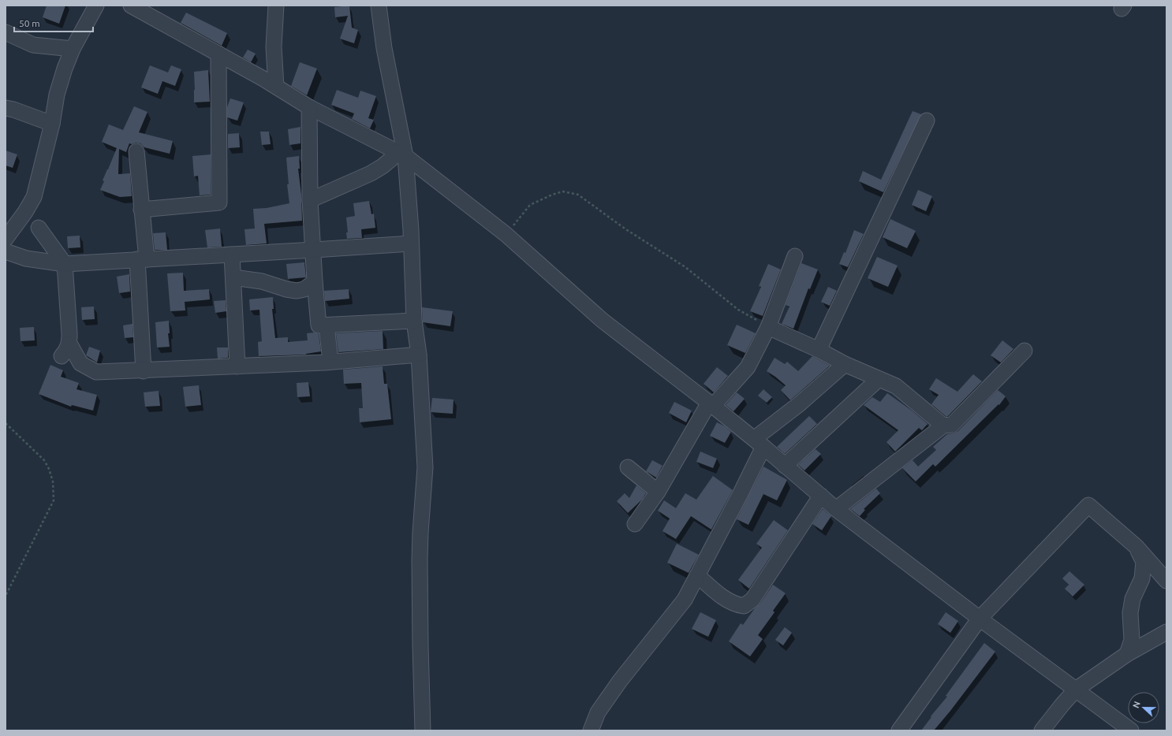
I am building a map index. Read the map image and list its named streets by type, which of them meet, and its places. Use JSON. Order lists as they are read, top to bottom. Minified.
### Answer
{"scale_bar":"50 m","north":"left"}
